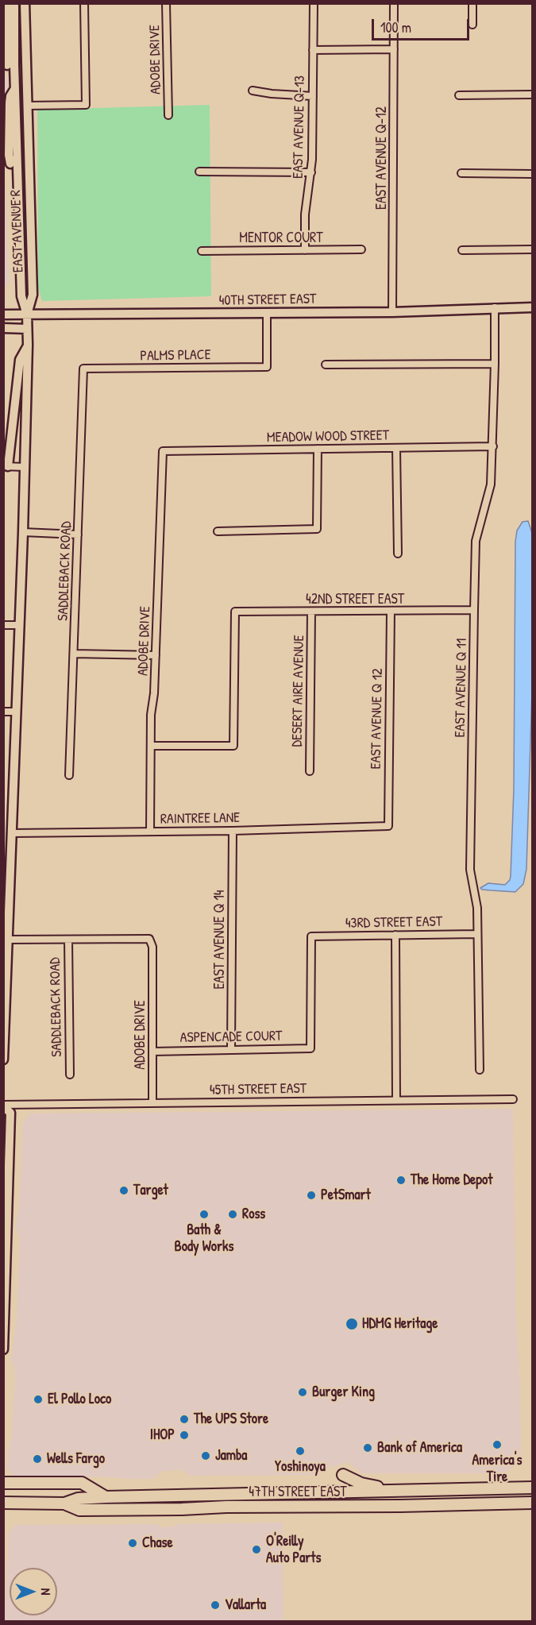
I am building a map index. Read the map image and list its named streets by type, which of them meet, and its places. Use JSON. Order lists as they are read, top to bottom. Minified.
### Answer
{"streets":{"highway":["47TH STREET EAST"],"main road":["EAST AVENUE R","40TH STREET EAST"],"street":["ADOBE DRIVE","EAST AVENUE Q-13","EAST AVENUE Q-12","MENTOR COURT","PALMS PLACE","MEADOW WOOD STREET","SADDLEBACK ROAD","42ND STREET EAST","EAST AVENUE Q 11","DESERT AIRE AVENUE","EAST AVENUE Q 12","RAINTREE LANE","43RD STREET EAST","EAST AVENUE Q 14","ASPENCADE COURT","45TH STREET EAST"]},"crossings":[["ADOBE DRIVE","MEADOW WOOD STREET"],["ADOBE DRIVE","SADDLEBACK ROAD"],["ADOBE DRIVE","42ND STREET EAST"],["ADOBE DRIVE","RAINTREE LANE"],["ADOBE DRIVE","ASPENCADE COURT"],["ADOBE DRIVE","45TH STREET EAST"],["EAST AVENUE Q-13","MENTOR COURT"],["EAST AVENUE Q-12","40TH STREET EAST"],["EAST AVENUE R","40TH STREET EAST"],["EAST AVENUE R","RAINTREE LANE"],["40TH STREET EAST","PALMS PLACE"],["40TH STREET EAST","EAST AVENUE Q 11"],["PALMS PLACE","SADDLEBACK ROAD"],["MEADOW WOOD STREET","EAST AVENUE Q 11"],["42ND STREET EAST","EAST AVENUE Q 11"],["42ND STREET EAST","DESERT AIRE AVENUE"],["42ND STREET EAST","EAST AVENUE Q 12"],["EAST AVENUE Q 11","43RD STREET EAST"],["EAST AVENUE Q 12","RAINTREE LANE"],["RAINTREE LANE","EAST AVENUE Q 14"],["43RD STREET EAST","ASPENCADE COURT"],["EAST AVENUE Q 14","ASPENCADE COURT"]],"places":["The Home Depot","Target","PetSmart","Bath & Body Works","Ross","HDMG Heritage","Burger King","El Pollo Loco","The UPS Store","IHOP","America's Tire","Bank of America","Yoshinoya","Jamba","Wells Fargo","Chase","O'Reilly Auto Parts","Vallarta"],"scale_bar":"100 m","north":"right"}
